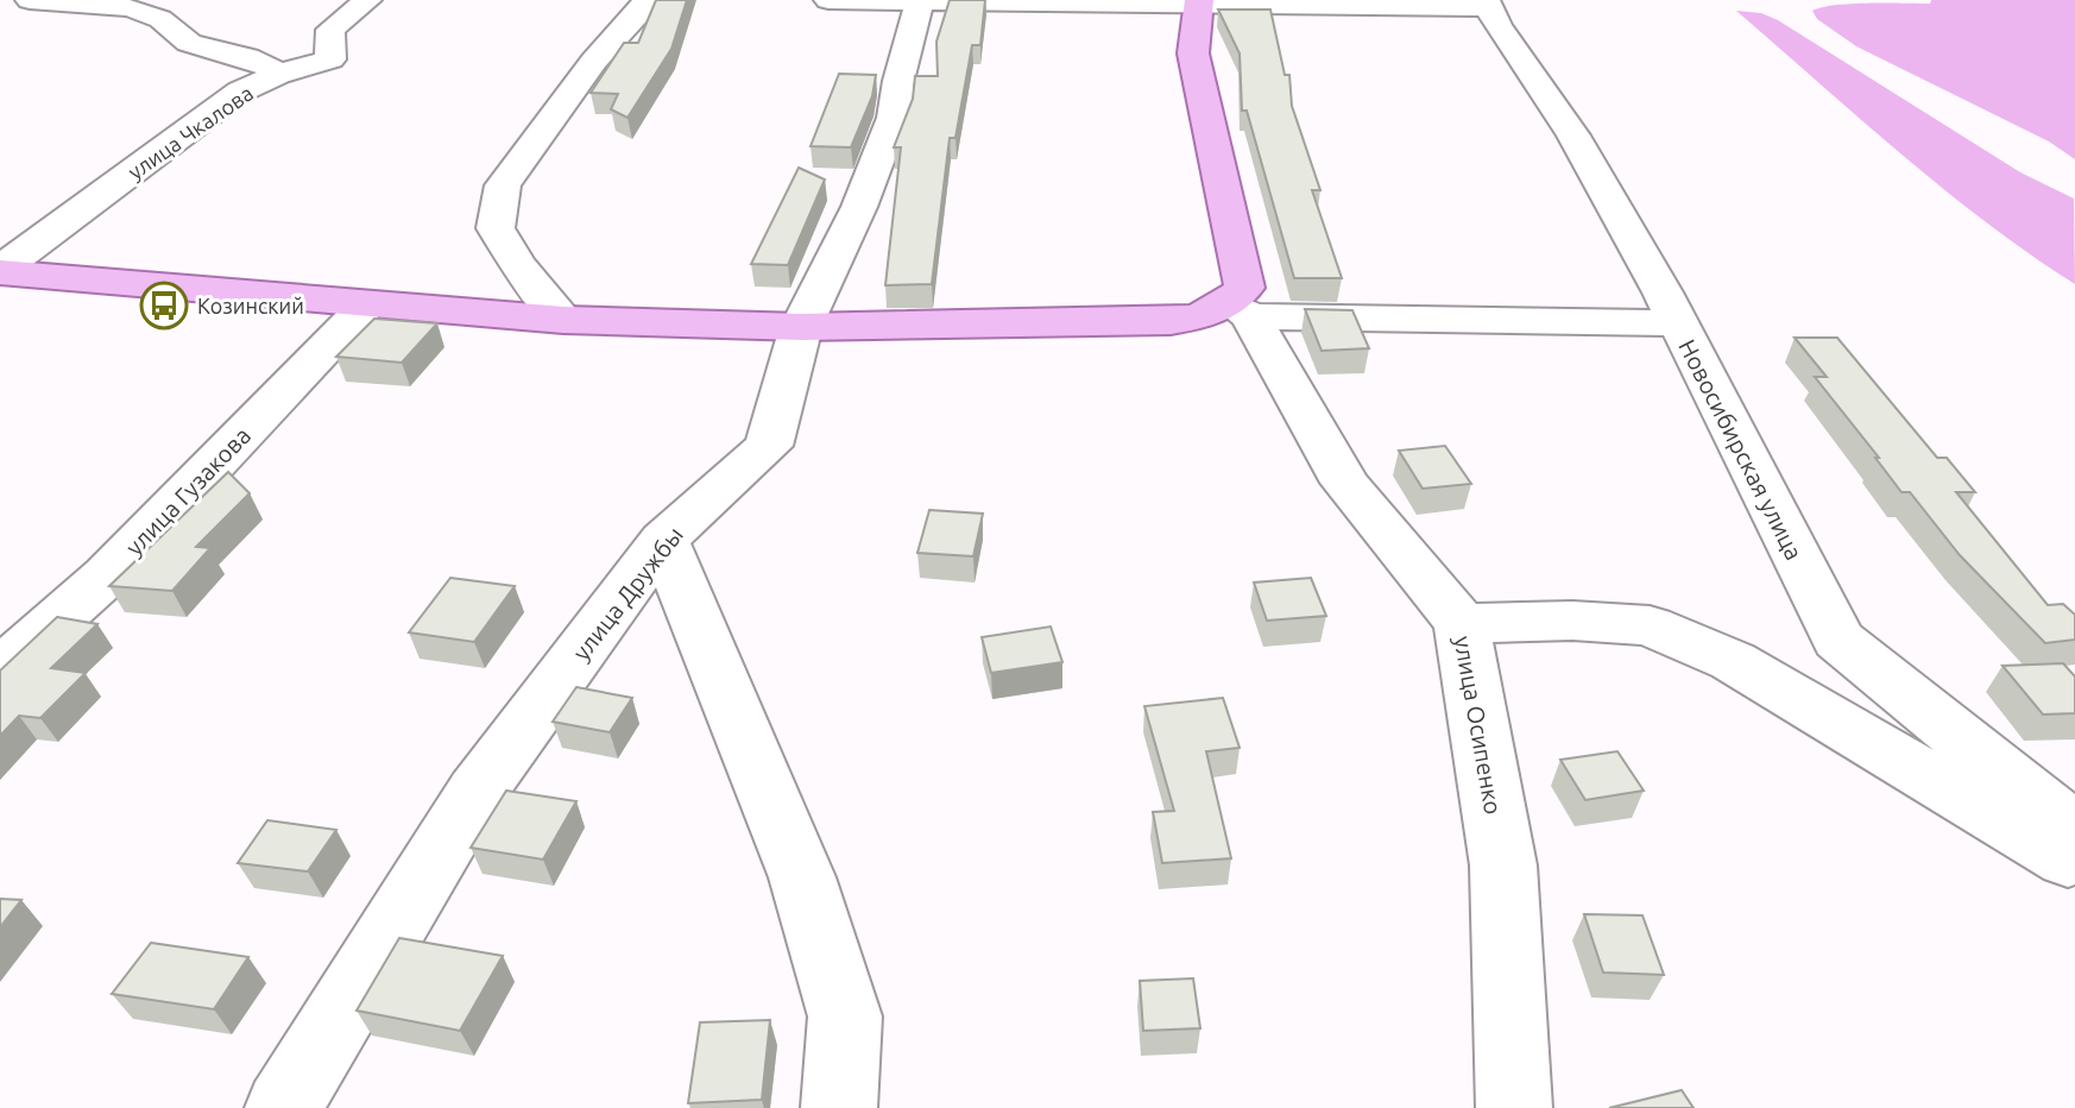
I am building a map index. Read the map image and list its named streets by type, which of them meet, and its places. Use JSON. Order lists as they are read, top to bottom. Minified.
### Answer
{"streets":{"main road":["улица Осипенко"],"street":["улица Чкалова","Новосибирская улица","улица Гузакова","улица Дружбы"]},"places":{"bus stop":["Козинский"]}}
